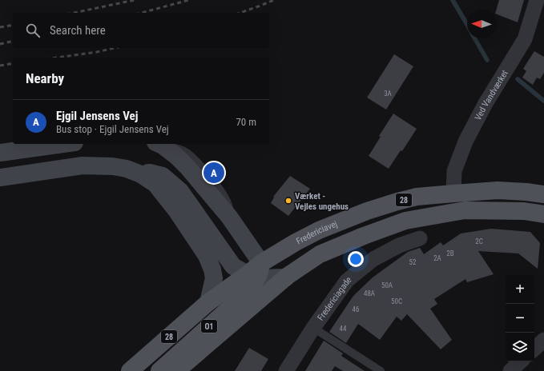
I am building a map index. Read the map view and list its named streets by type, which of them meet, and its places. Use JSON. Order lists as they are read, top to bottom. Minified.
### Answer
{"streets":{"main road":["28","Fredericiavej","O1"],"street":["Ved Vandværket","Fredericiagade"]},"crossings":[["Ved Vandværket","Fredericiavej"],["Fredericiavej","O1"]],"places":["Værket - Vejles ungehus"],"house_numbers":["3A","2C","2B","2A","52","50A","48A","50C","46","44"],"north":"left","page":{"search":"Search here","heading":"Nearby","list":[{"mark":"A","name":"Ejgil Jensens Vej","note":"Bus stop · Ejgil Jensens Vej","value":"70 m"}],"pins":"A","map_buttons":["+","−"]}}
